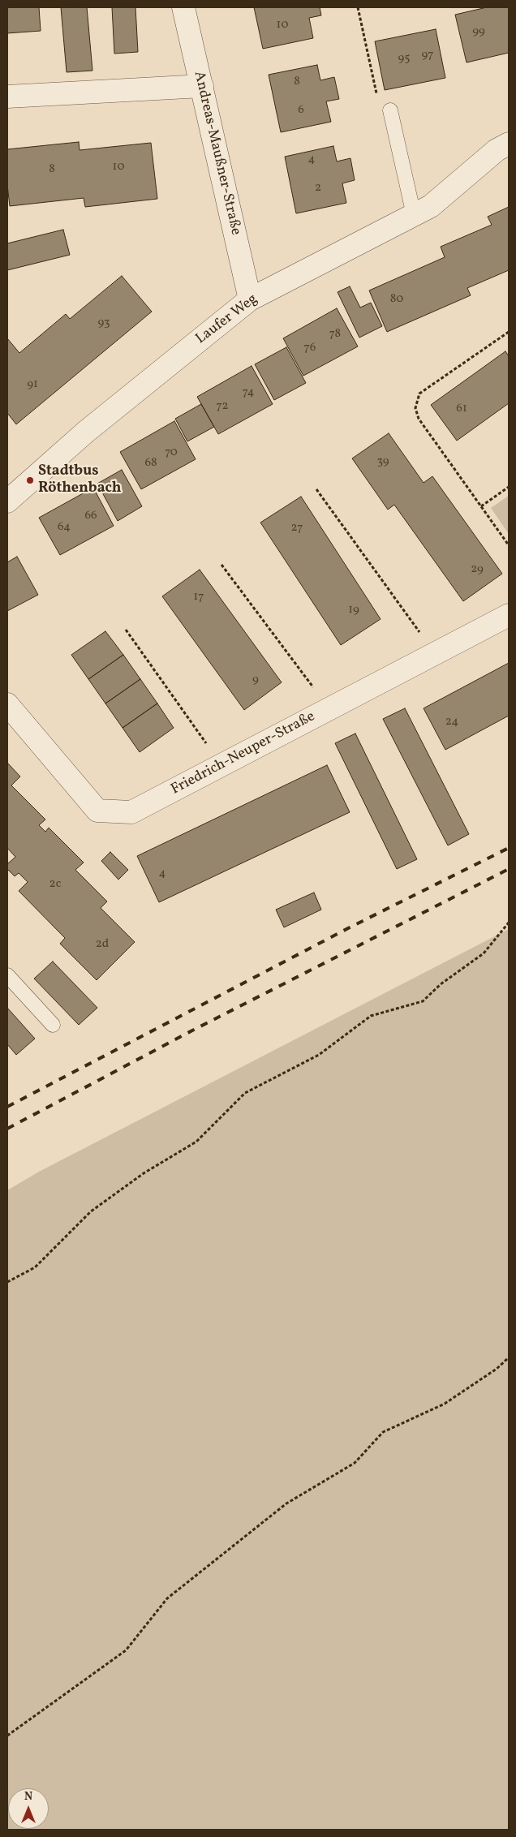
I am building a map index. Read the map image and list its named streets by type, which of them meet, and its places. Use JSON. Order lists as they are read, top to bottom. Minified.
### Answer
{"streets":{"street":["Andreas-Maußner-Straße","Laufer Weg","Friedrich-Neuper-Straße"]},"crossings":[["Andreas-Maußner-Straße","Laufer Weg"]],"places":["Stadtbus Röthenbach"],"house_numbers":["10","99","97","95","8","6","4","10","8","2","80","93","78","76","91","74","72","61","70","39","68","66","64","27","29","17","19","9","24","4","2c","2d"],"north":"top"}
